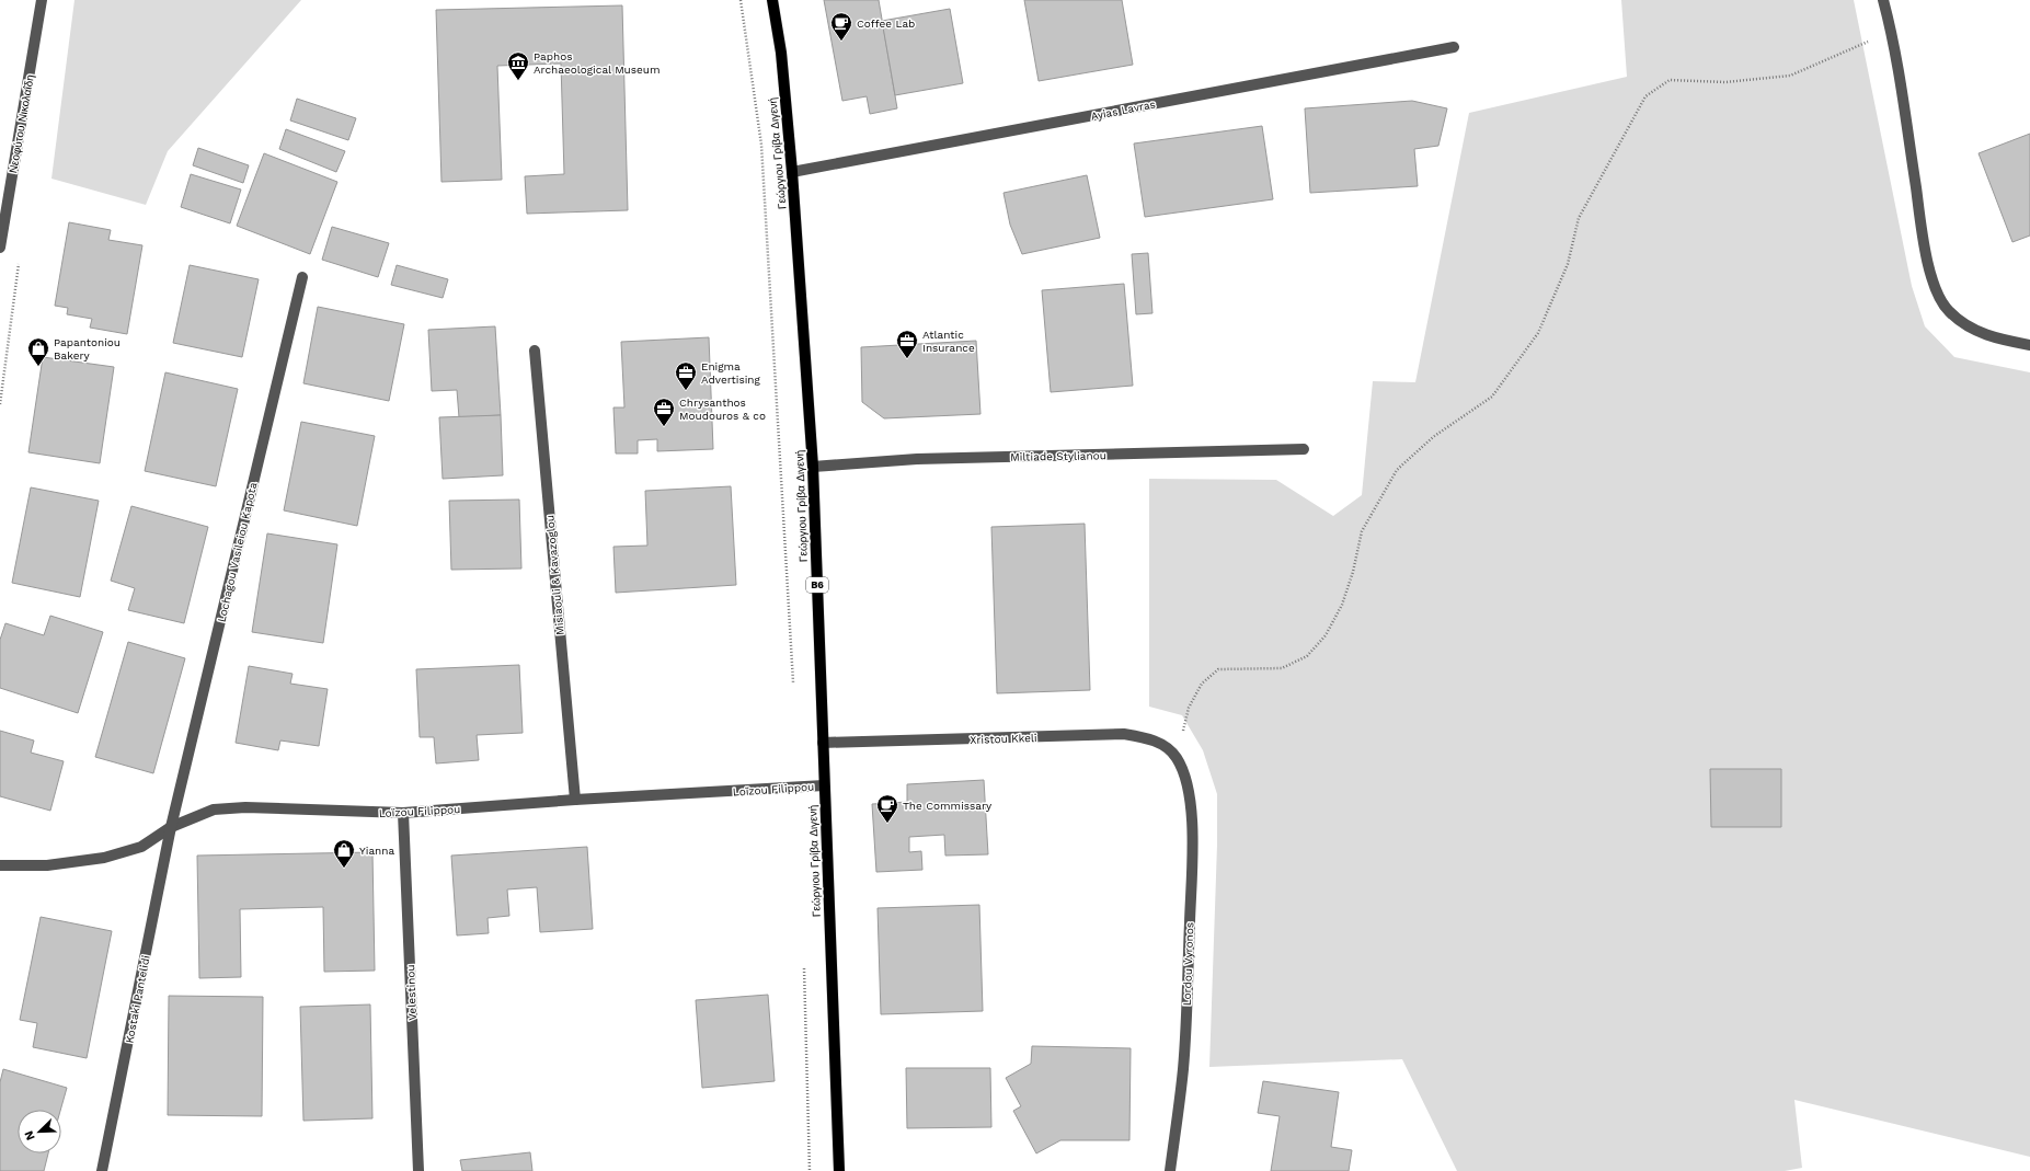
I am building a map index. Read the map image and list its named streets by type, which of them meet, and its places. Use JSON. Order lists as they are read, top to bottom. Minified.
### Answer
{"streets":{"main road":["Γεώργιου Γρίβα Διγενή","B6"],"street":["Ayias Lavras","Νεοφύτου Νικολαΐδη","Miltiade Stylianou","Lochagou Vasileiou Kapota","Misiaouli & Kavazoglou","Xristou Kkeli","Loïzou Filippou","Lordou Vyronos","Velestinou","Kostaki Pantelidi"]},"crossings":[["Ayias Lavras","Γεώργιου Γρίβα Διγενή"],["Γεώργιου Γρίβα Διγενή","Miltiade Stylianou"],["Γεώργιου Γρίβα Διγενή","Xristou Kkeli"],["Γεώργιου Γρίβα Διγενή","Loïzou Filippou"],["Lochagou Vasileiou Kapota","Loïzou Filippou"],["Lochagou Vasileiou Kapota","Kostaki Pantelidi"],["Misiaouli & Kavazoglou","Loïzou Filippou"],["Xristou Kkeli","Lordou Vyronos"],["Loïzou Filippou","Velestinou"],["Loïzou Filippou","Kostaki Pantelidi"]],"places":{"cafe":["Coffee Lab","The Commissary"],"museum":["Paphos Archaeological Museum"],"office":["Atlantic Insurance","Enigma Advertising","Chrysanthos Moudouros & co"],"shop":["Papantoniou Bakery","Yianna"]},"north":"bottom left"}
